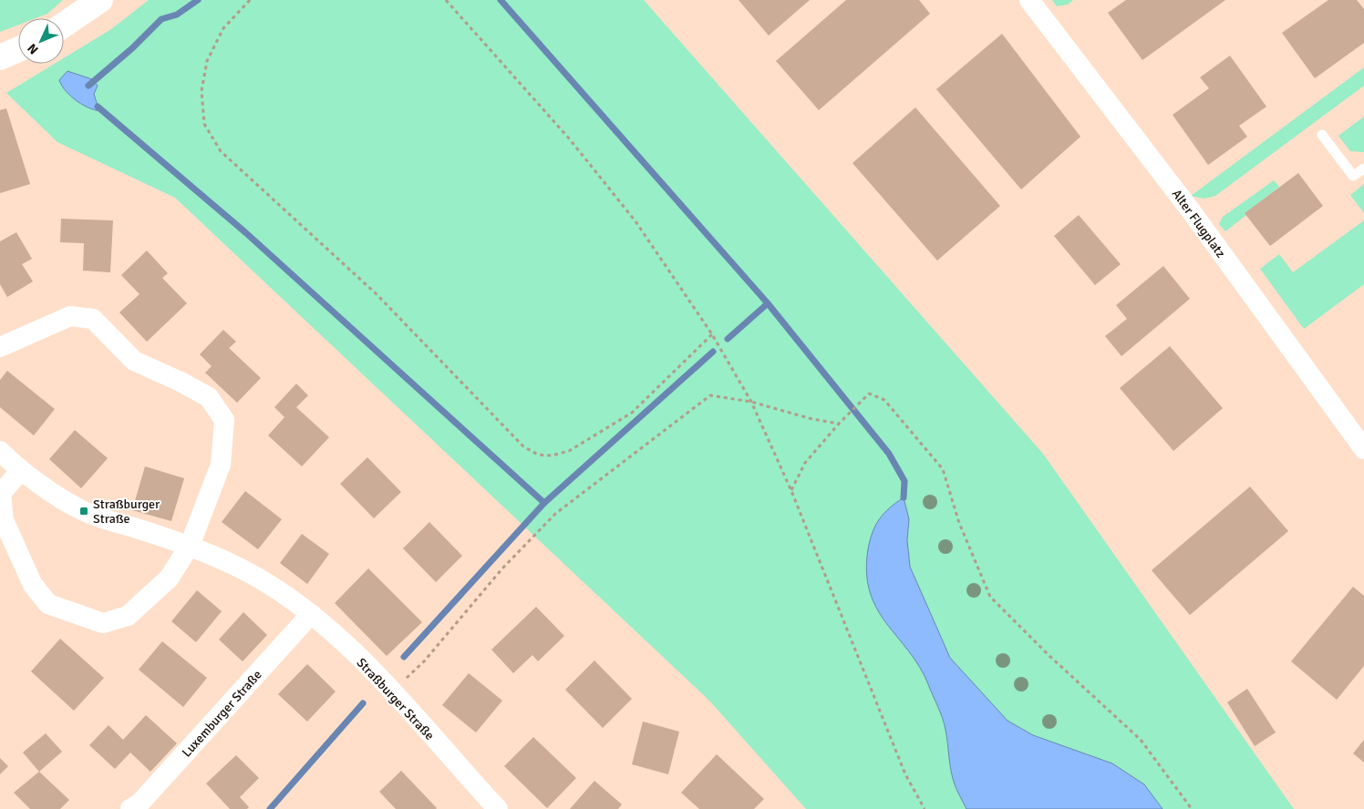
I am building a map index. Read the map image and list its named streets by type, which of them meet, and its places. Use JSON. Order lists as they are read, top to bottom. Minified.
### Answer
{"streets":{"street":["Alter Flugplatz","Straßburger Straße","Luxemburger Straße"]},"crossings":[["Straßburger Straße","Luxemburger Straße"]],"places":{"transit":["Straßburger Straße"]},"north":"bottom left"}
